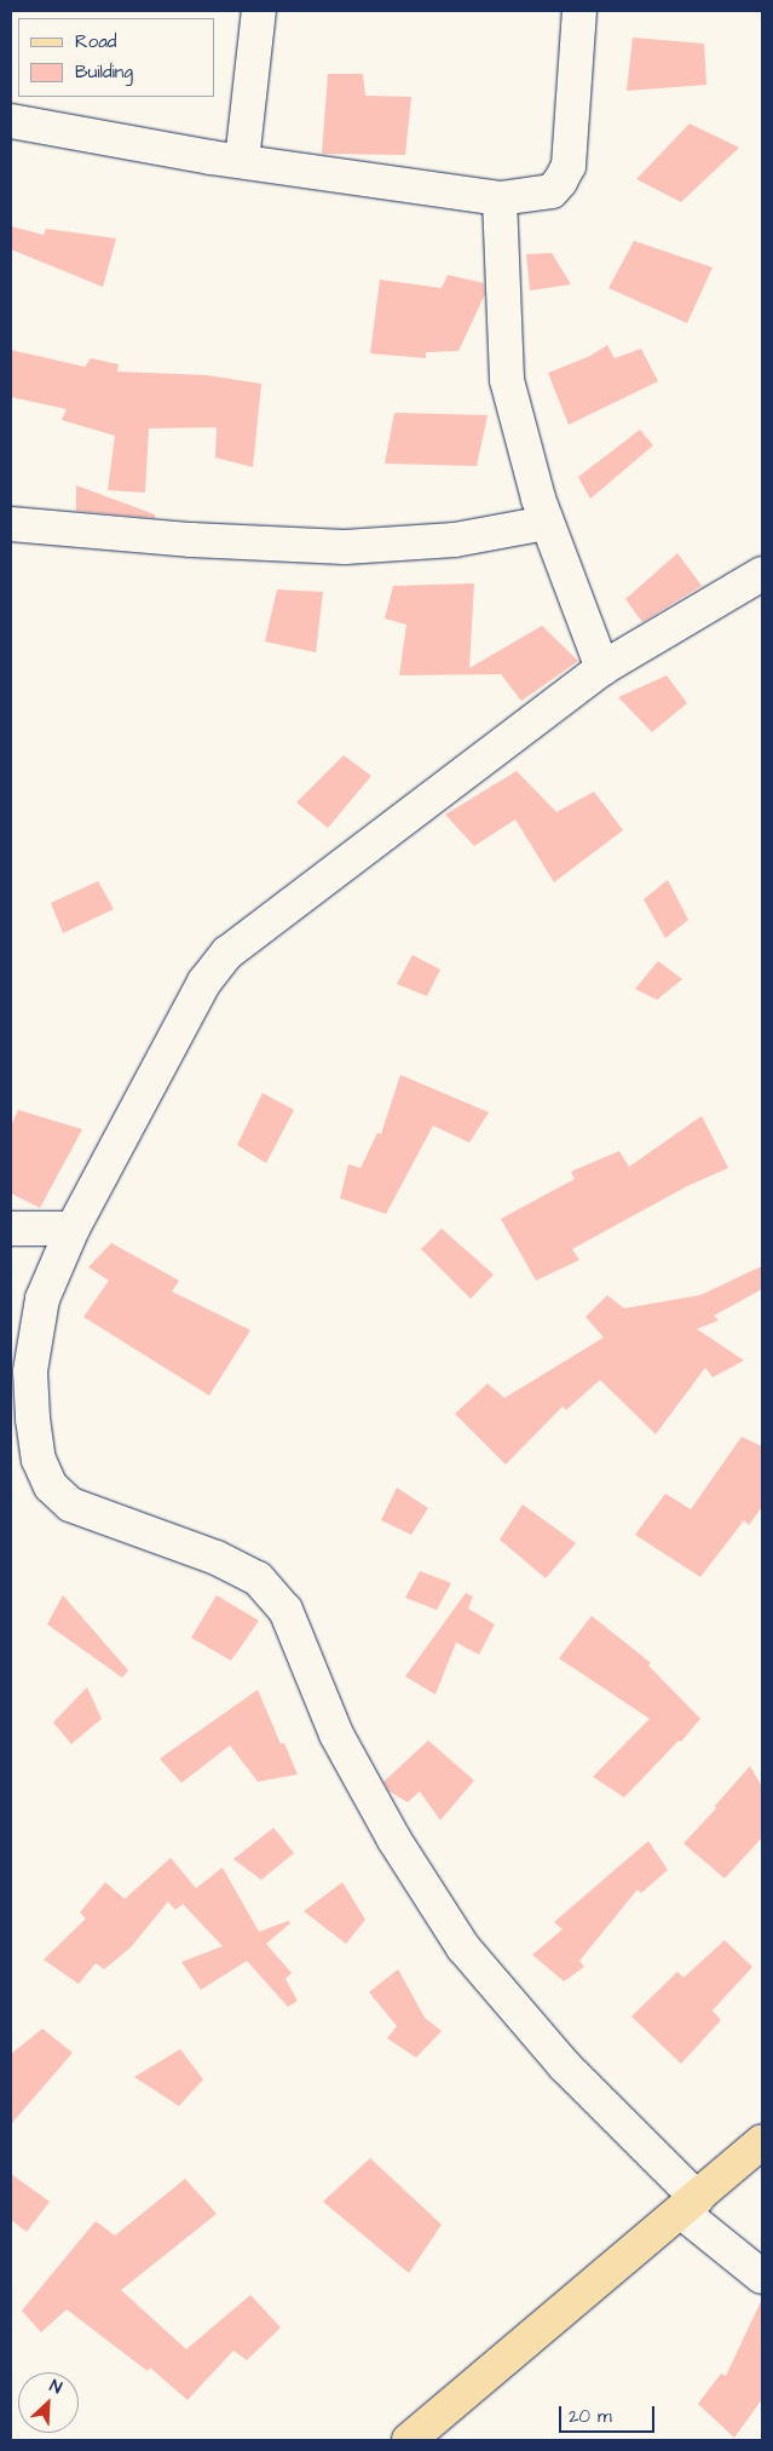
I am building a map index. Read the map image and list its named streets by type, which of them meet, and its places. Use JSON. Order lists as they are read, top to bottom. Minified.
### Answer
{"legend":["Road","Building"],"scale_bar":"20 m","north":"top right"}
